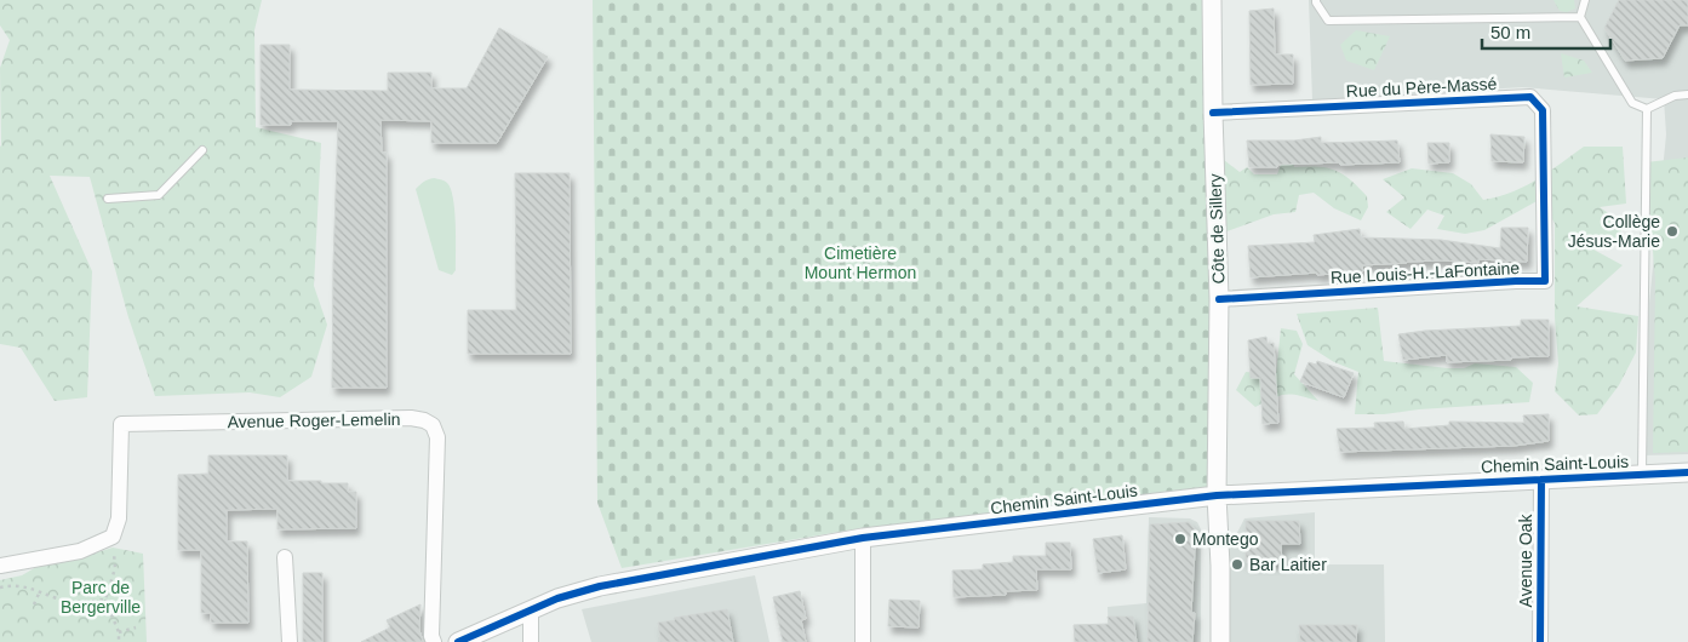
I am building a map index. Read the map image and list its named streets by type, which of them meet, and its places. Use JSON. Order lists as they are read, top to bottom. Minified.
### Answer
{"streets":{"street":["Rue du Père-Massé","Côte de Sillery","Rue Louis-H.-LaFontaine","Avenue Roger-Lemelin","Chemin Saint-Louis","Avenue Oak"]},"crossings":[["Rue du Père-Massé","Côte de Sillery"],["Rue du Père-Massé","Rue Louis-H.-LaFontaine"],["Côte de Sillery","Rue Louis-H.-LaFontaine"],["Côte de Sillery","Chemin Saint-Louis"],["Chemin Saint-Louis","Avenue Oak"]],"parks":["Cimetière Mount Hermon","Parc de Bergerville"],"places":["Collège Jésus-Marie","Montego","Bar Laitier"],"scale_bar":"50 m"}
